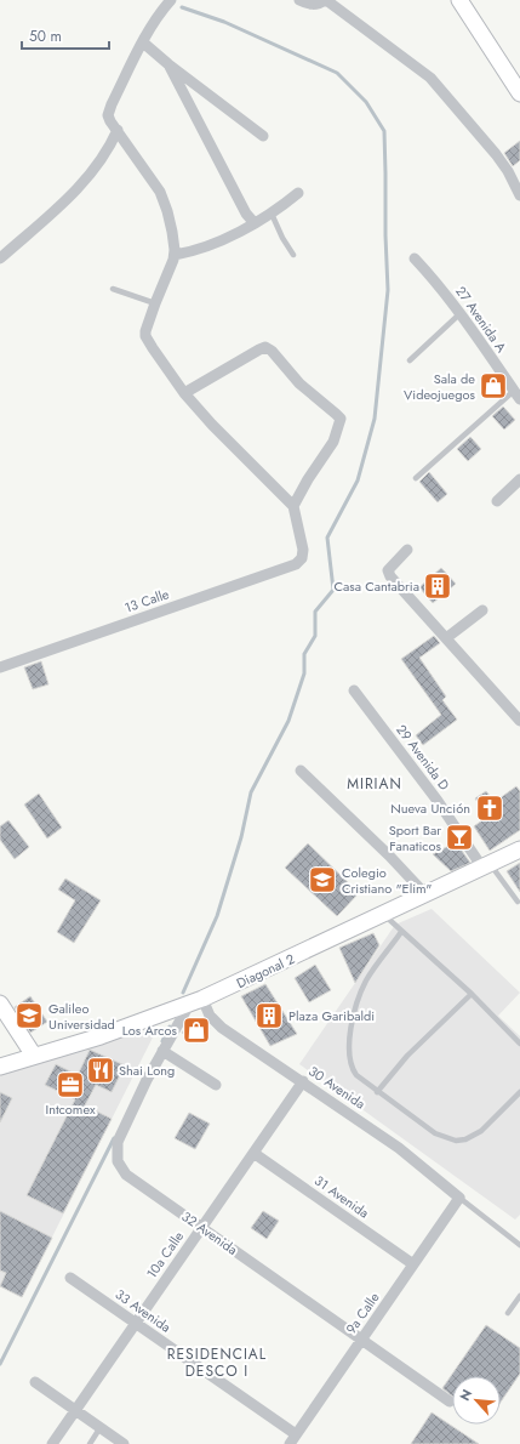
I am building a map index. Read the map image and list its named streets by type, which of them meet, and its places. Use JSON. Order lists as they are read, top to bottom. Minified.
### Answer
{"streets":{"main road":["Diagonal 2"],"street":["27 Avenida A","13 Calle","29 Avenida D","30 Avenida","31 Avenida","32 Avenida","10a Calle","33 Avenida","9a Calle"]},"crossings":[["29 Avenida D","Diagonal 2"],["Diagonal 2","30 Avenida"],["Diagonal 2","32 Avenida"],["30 Avenida","32 Avenida"],["30 Avenida","10a Calle"],["30 Avenida","9a Calle"],["31 Avenida","10a Calle"],["31 Avenida","9a Calle"],["32 Avenida","10a Calle"],["32 Avenida","9a Calle"],["10a Calle","33 Avenida"],["33 Avenida","9a Calle"]],"districts":["MIRIAN","RESIDENCIAL DESCO I"],"places":{"shop":["Sala de Videojuegos","Los Arcos"],"building":["Casa Cantabria","Plaza Garibaldi"],"church":["Nueva Unción"],"bar":["Sport Bar Fanaticos"],"school or university":["Colegio Cristiano \"Elim\"","Galileo Universidad"],"restaurant":["Shai Long"],"office":["Intcomex"]},"scale_bar":"50 m","north":"top left"}
